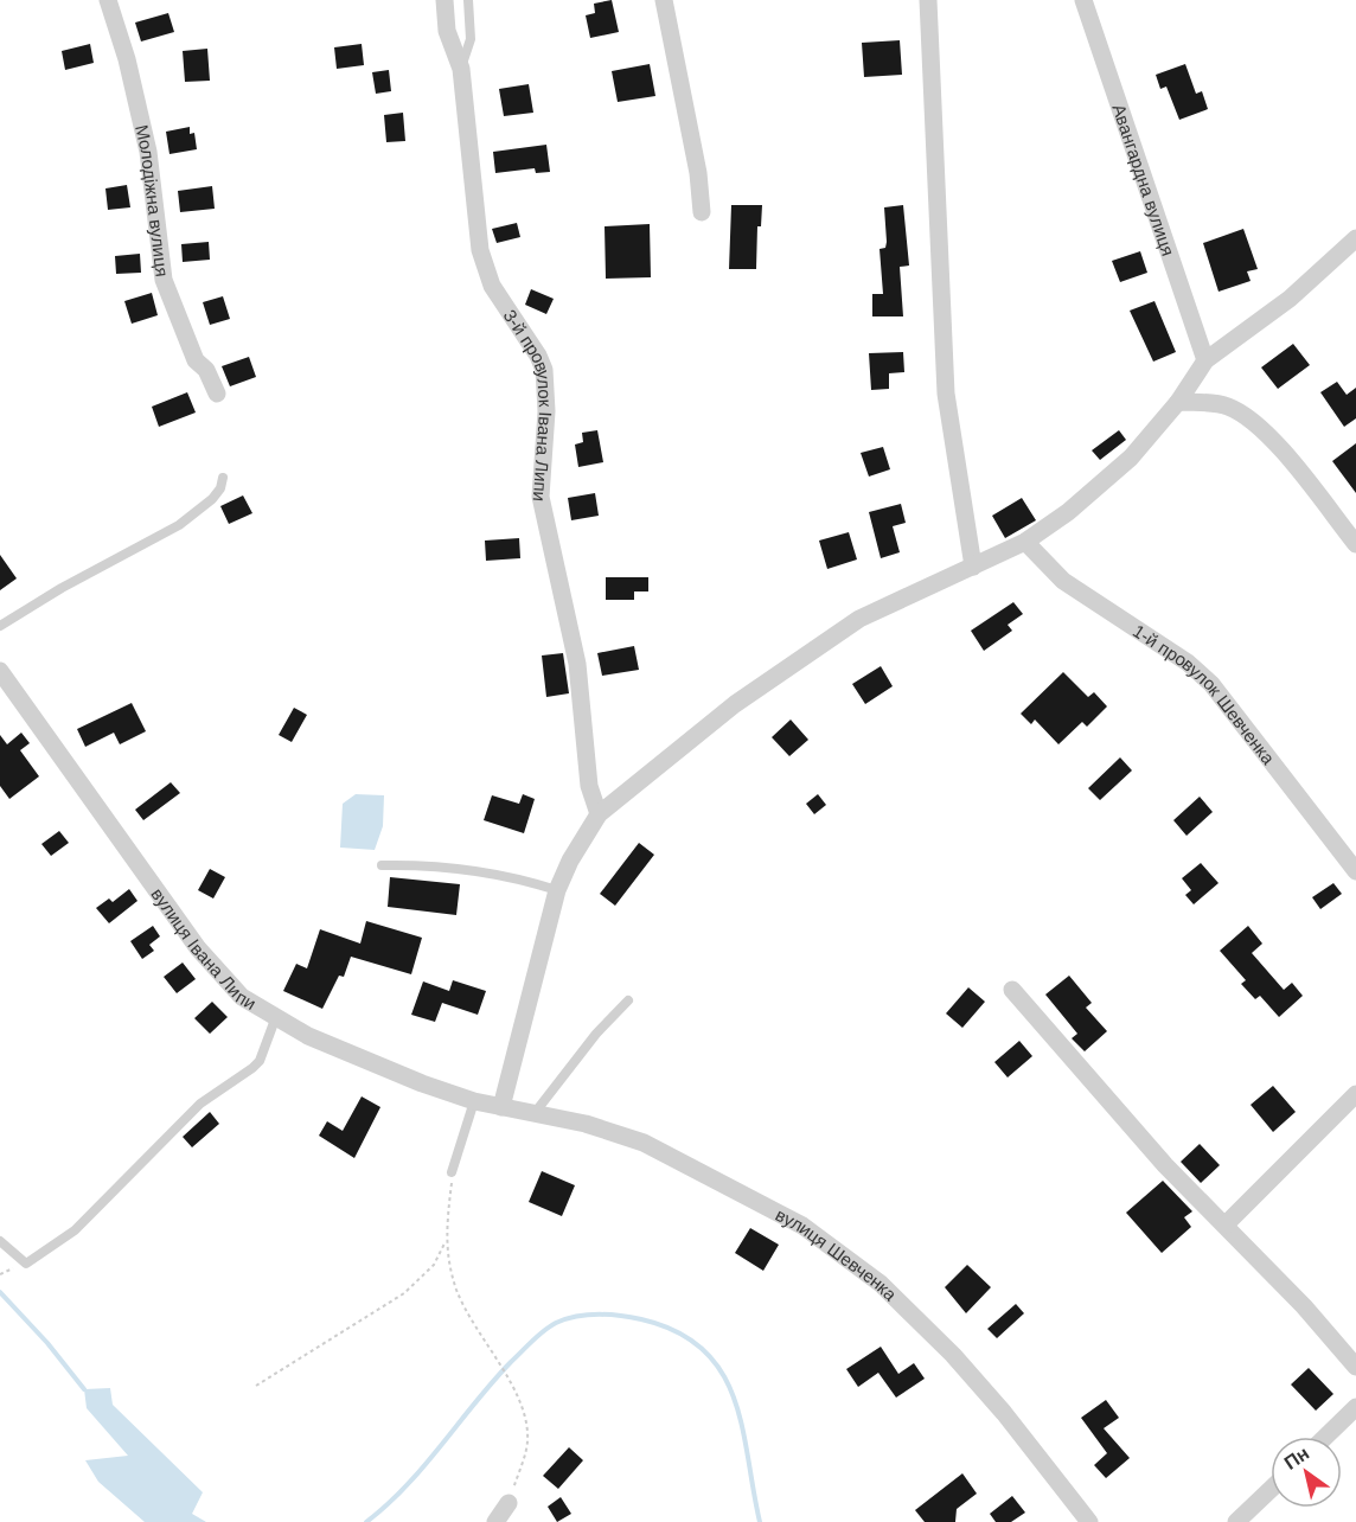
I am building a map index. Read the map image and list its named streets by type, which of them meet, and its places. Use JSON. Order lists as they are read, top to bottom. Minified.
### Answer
{"streets":{"street":["Авангардна вулиця","Молодіжна вулиця","3-й провулок Івана Липи","1-й провулок Шевченка","вулиця Івана Липи","вулиця Шевченка"]},"crossings":[["вулиця Івана Липи","вулиця Шевченка"]],"north":"top left"}
